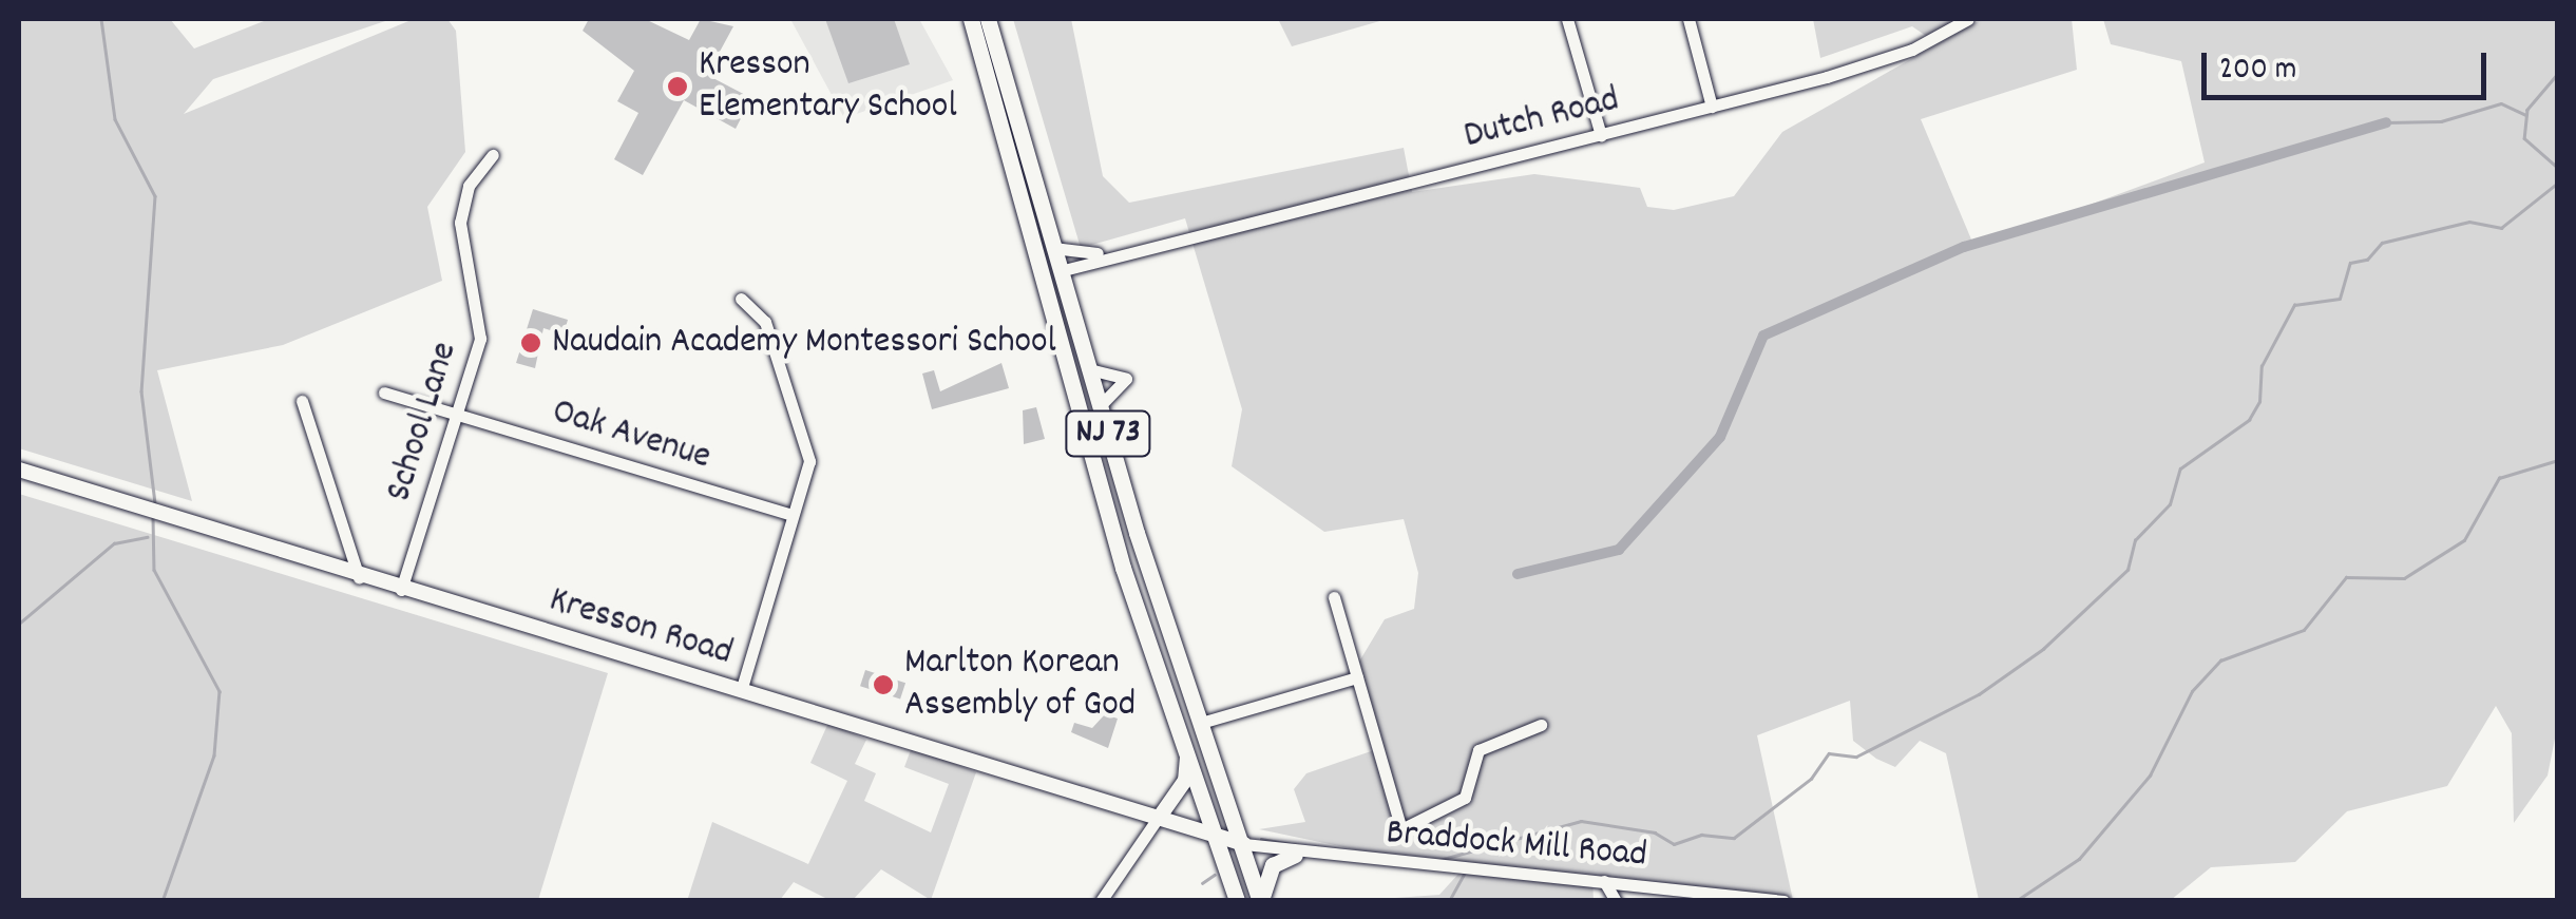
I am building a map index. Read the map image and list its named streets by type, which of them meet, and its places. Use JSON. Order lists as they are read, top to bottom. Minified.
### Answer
{"streets":{"highway":["NJ 73"],"main road":["Kresson Road"],"street":["Dutch Road","School Lane","Oak Avenue","Braddock Mill Road"]},"crossings":[["Dutch Road","NJ 73"],["School Lane","Oak Avenue"],["School Lane","Kresson Road"],["NJ 73","Kresson Road"],["NJ 73","Braddock Mill Road"],["Kresson Road","Braddock Mill Road"]],"places":["Kresson Elementary School","Naudain Academy Montessori School","Marlton Korean Assembly of God"],"scale_bar":"200 m"}
